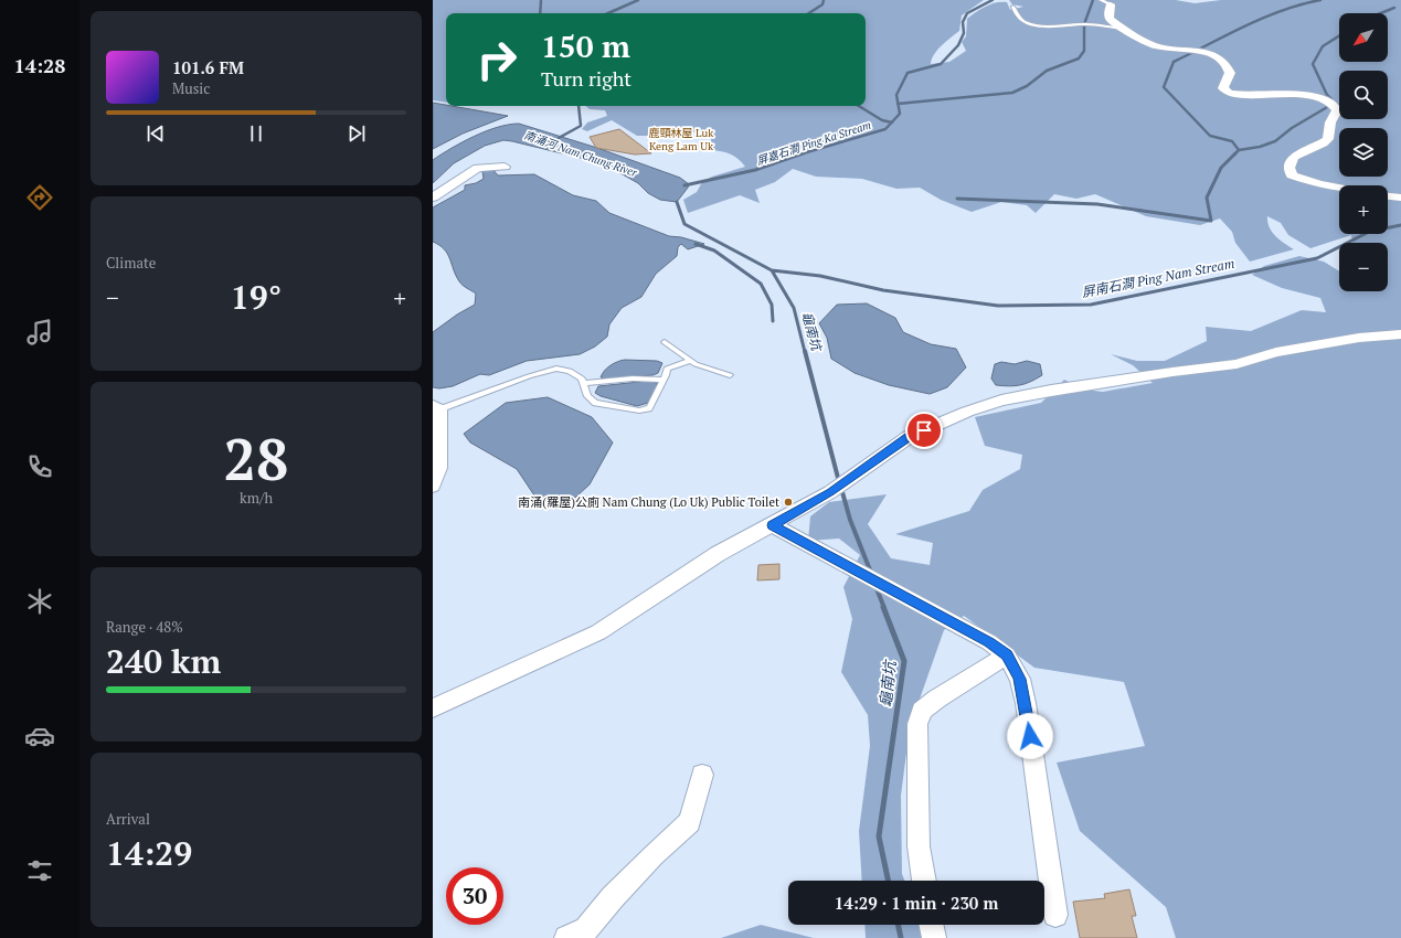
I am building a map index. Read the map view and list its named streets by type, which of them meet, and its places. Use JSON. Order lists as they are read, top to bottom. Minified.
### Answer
{"districts":["鹿頸林屋 Luk Keng Lam Uk"],"water":["屏嘉石澗 Ping Ka Stream","南涌河 Nam Chung River","屏南石澗 Ping Nam Stream","龜南坑"],"places":["南涌(羅屋)公廁 Nam Chung (Lo Uk) Public Toilet"],"north":"bottom left","page":{"tabs":"14:28","map_buttons":["+","−"],"turn":["150 m","Turn right"],"song":["101.6 FM","Music"],"tile":["Climate",["28","km/h"],["Range · 48%","240 km"],["Arrival","14:29"]],"heat":["−","19°","+"],"limit":"30","trip":"14:29 · 1 min · 230 m"}}
